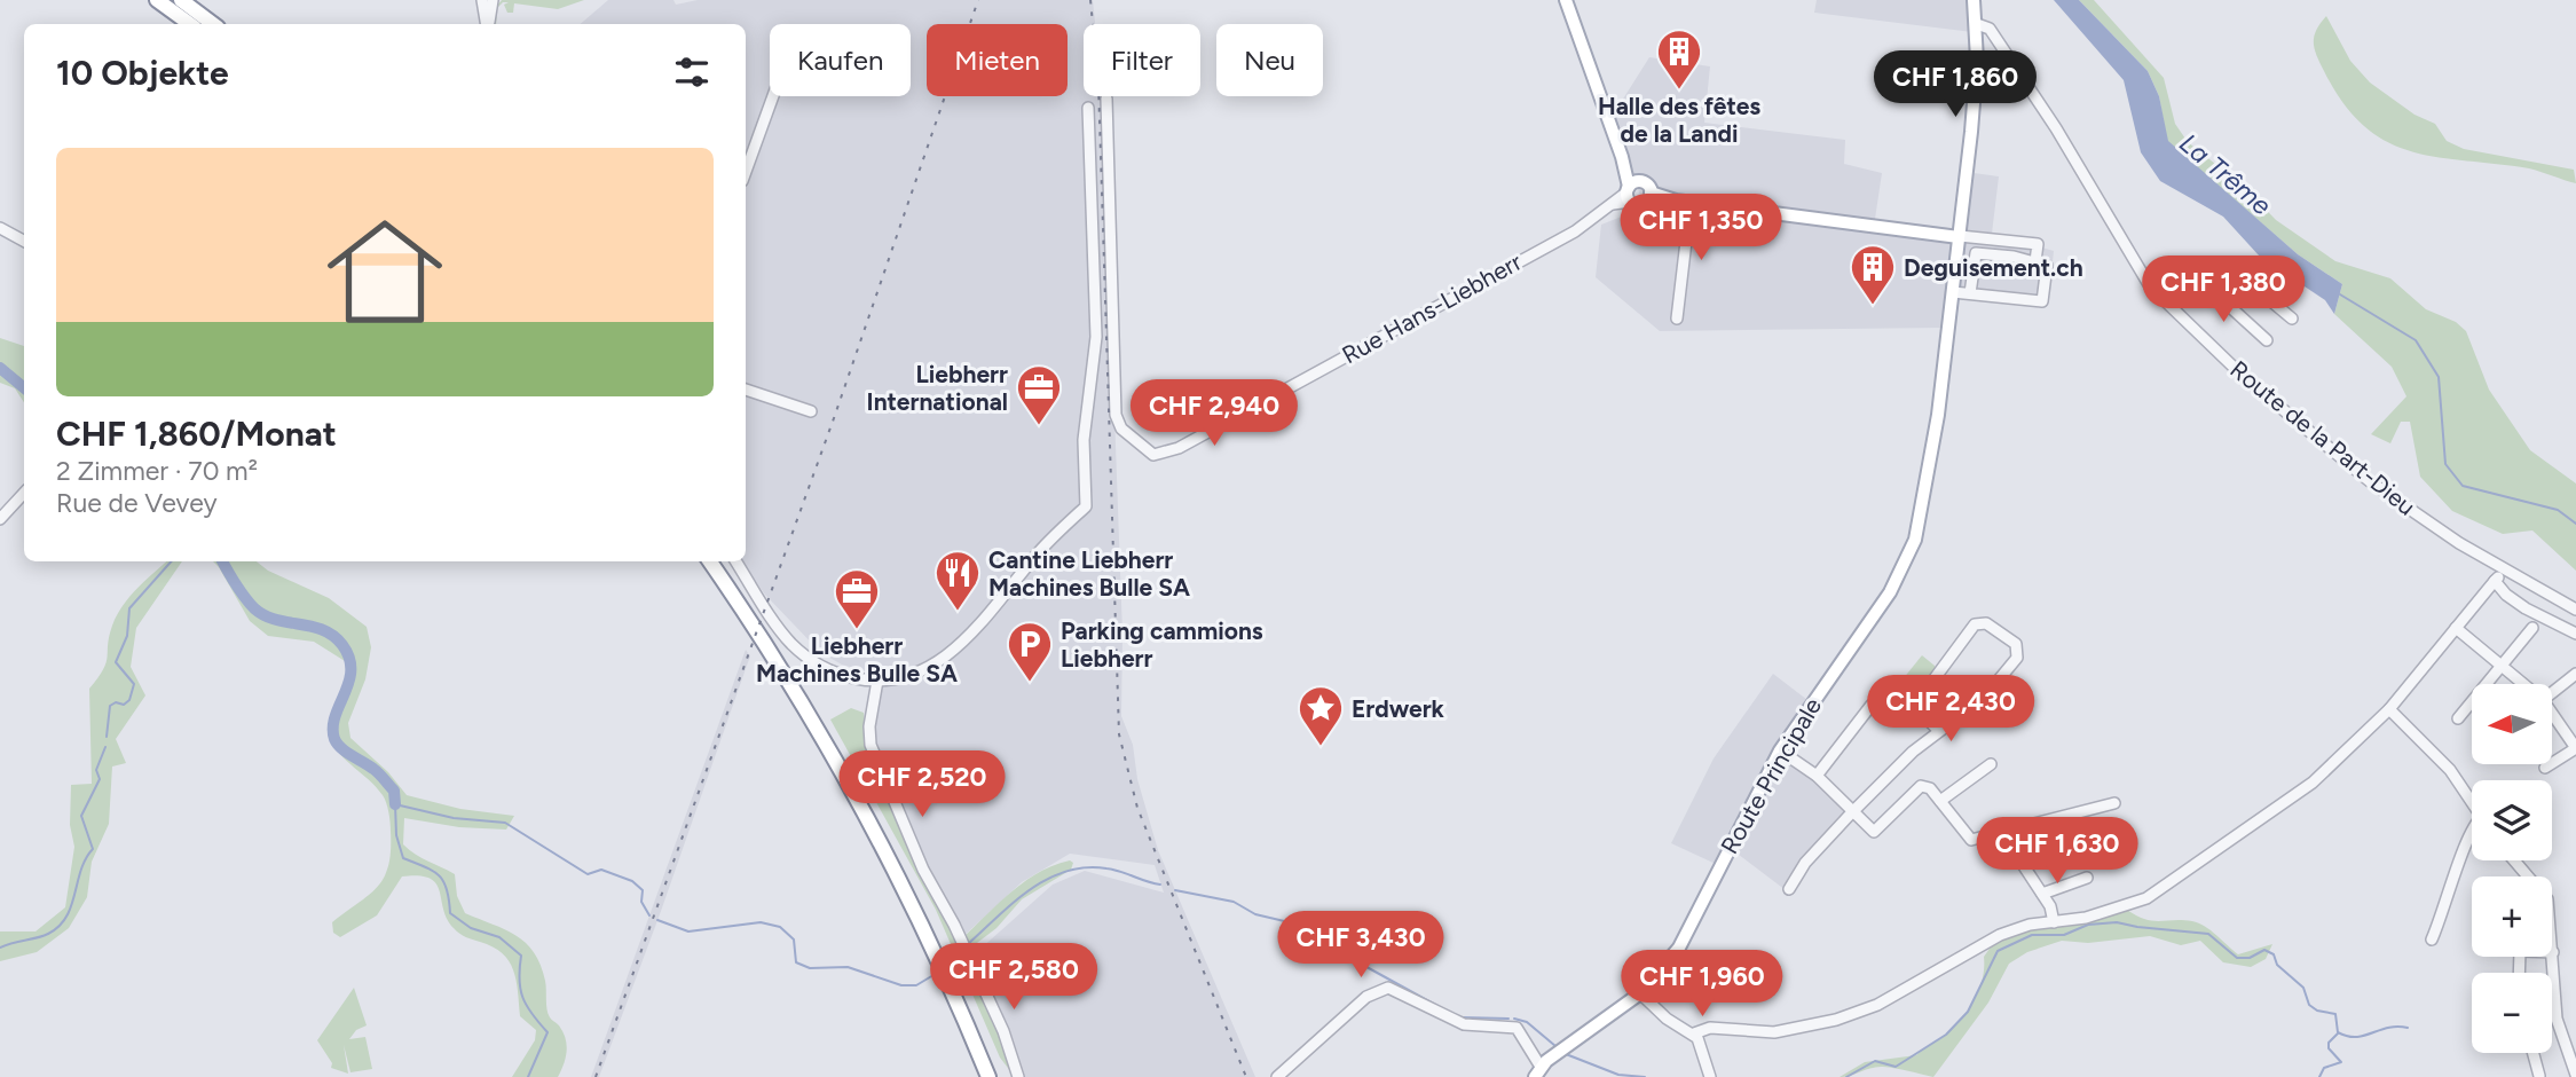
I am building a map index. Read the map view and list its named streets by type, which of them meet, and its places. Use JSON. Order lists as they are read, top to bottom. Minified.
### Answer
{"streets":{"main road":["Route Principale"],"street":["Rue Hans-Liebherr","Route de la Part-Dieu"]},"crossings":[["Route de la Part-Dieu","Route Principale"]],"water":["La Trême"],"places":{"building":["Halle des fêtes de la Landi","Deguisement.ch"],"office":["Liebherr International","Liebherr Machines Bulle SA"],"restaurant":["Cantine Liebherr Machines Bulle SA"],"parking":["Parking cammions Liebherr"],"place":["Erdwerk"]},"north":"left","page":{"chip":["Kaufen","Mieten","Filter","Neu"],"heading":"10 Objekte","price":["CHF 1,860","CHF 1,350","CHF 1,380","CHF 2,940","CHF 2,430","CHF 2,520","CHF 1,630","CHF 3,430","CHF 2,580","CHF 1,960"],"list":[{"name":"CHF 1,860/Monat","note":"2 Zimmer · 70 m² · Rue de Vevey"}],"map_buttons":["+","−"]}}
